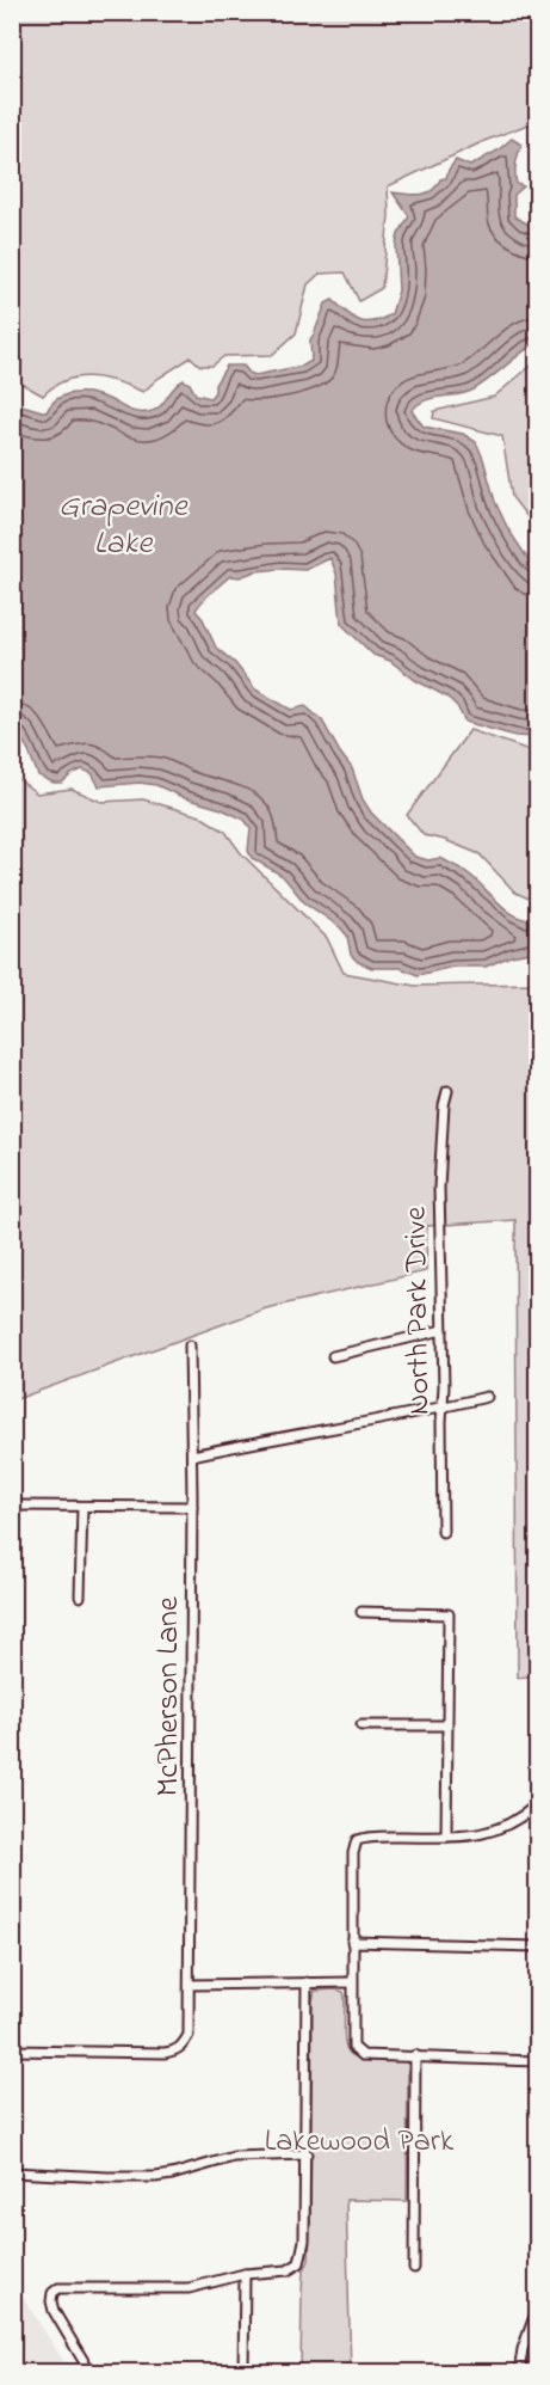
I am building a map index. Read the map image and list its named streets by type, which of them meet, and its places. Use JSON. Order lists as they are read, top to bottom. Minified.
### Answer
{"streets":{"street":["North Park Drive","McPherson Lane"]},"water":["Grapevine Lake"],"parks":["Lakewood Park"]}
